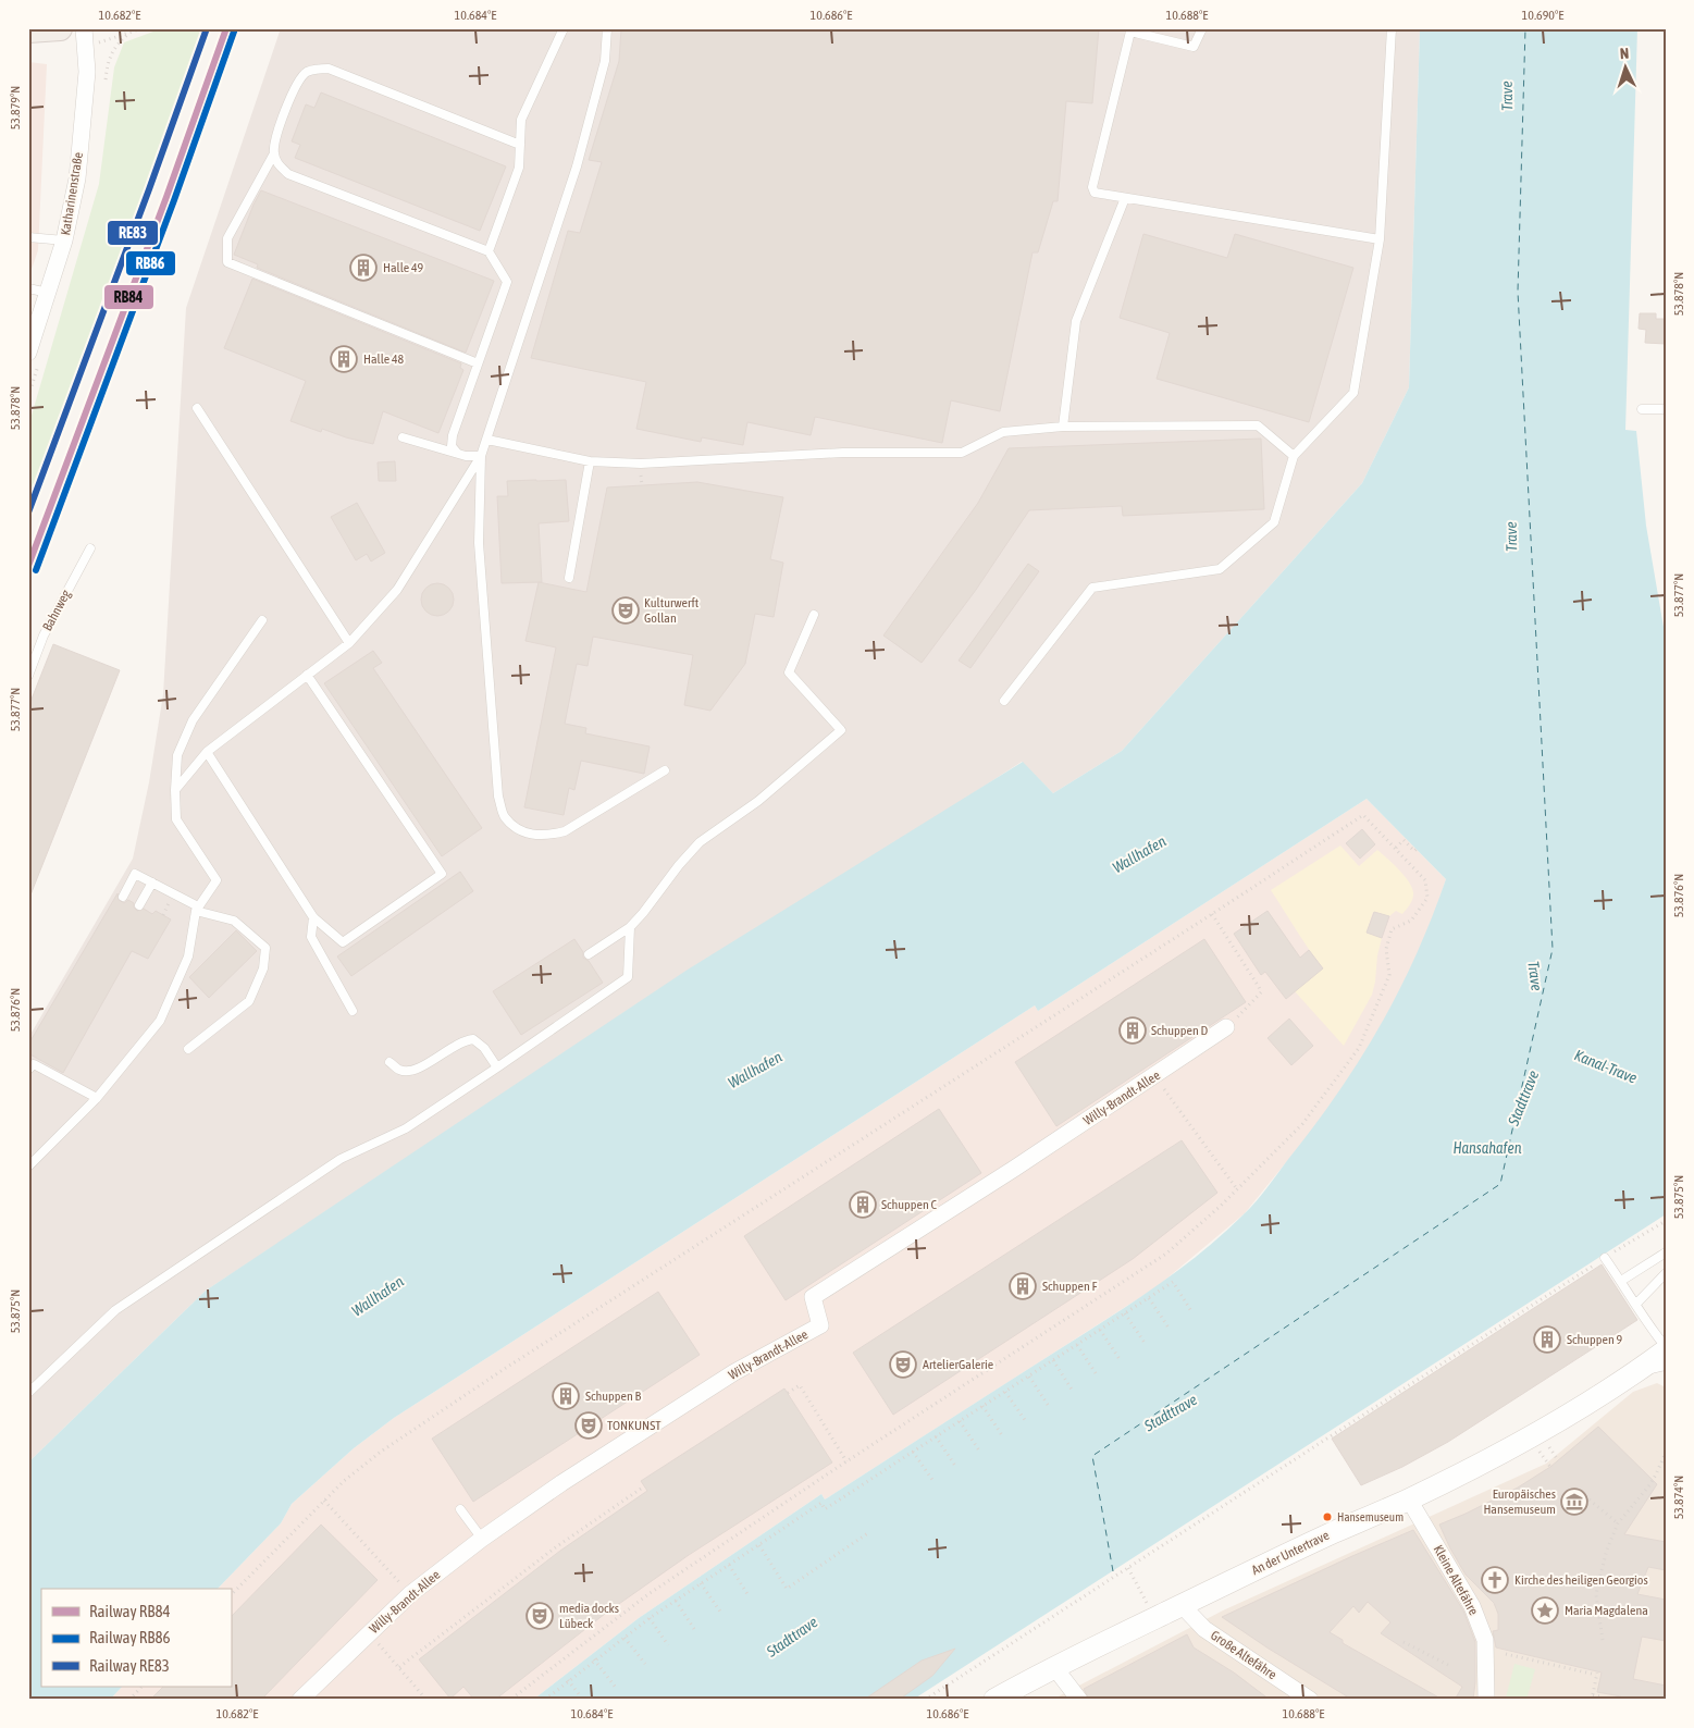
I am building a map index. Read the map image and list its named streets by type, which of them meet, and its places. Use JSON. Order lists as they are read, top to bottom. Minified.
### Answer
{"streets":{"main road":["An der Untertrave"],"street":["Katharinenstraße","Willy-Brandt-Allee","Kleine Altefähre","Große Altefähre"],"lane":["Bahnweg"]},"crossings":[["An der Untertrave","Kleine Altefähre"],["An der Untertrave","Große Altefähre"]],"water":["Trave","Wallhafen","Kanal-Trave","Stadttrave","Hansahafen"],"places":{"building":["Halle 49","Halle 48","Schuppen D","Schuppen C","Schuppen F","Schuppen 9","Schuppen B"],"theatre":["Kulturwerft Gollan","ArtelierGalerie","TONKUNST","media docks Lübeck"],"museum":["Europäisches Hansemuseum"],"other":["Hansemuseum"],"church":["Kirche des heiligen Georgios"],"place":["Maria Magdalena"]},"lines":["rail line RB84","rail line RE83","rail line RB86"],"legend":["Railway RB84","Railway RB86","Railway RE83"],"north":"top","coordinates":["10.682°E","10.684°E","10.686°E","10.688°E","10.690°E","53.879°N","53.878°N","53.877°N","53.876°N","53.875°N","53.874°N"]}
